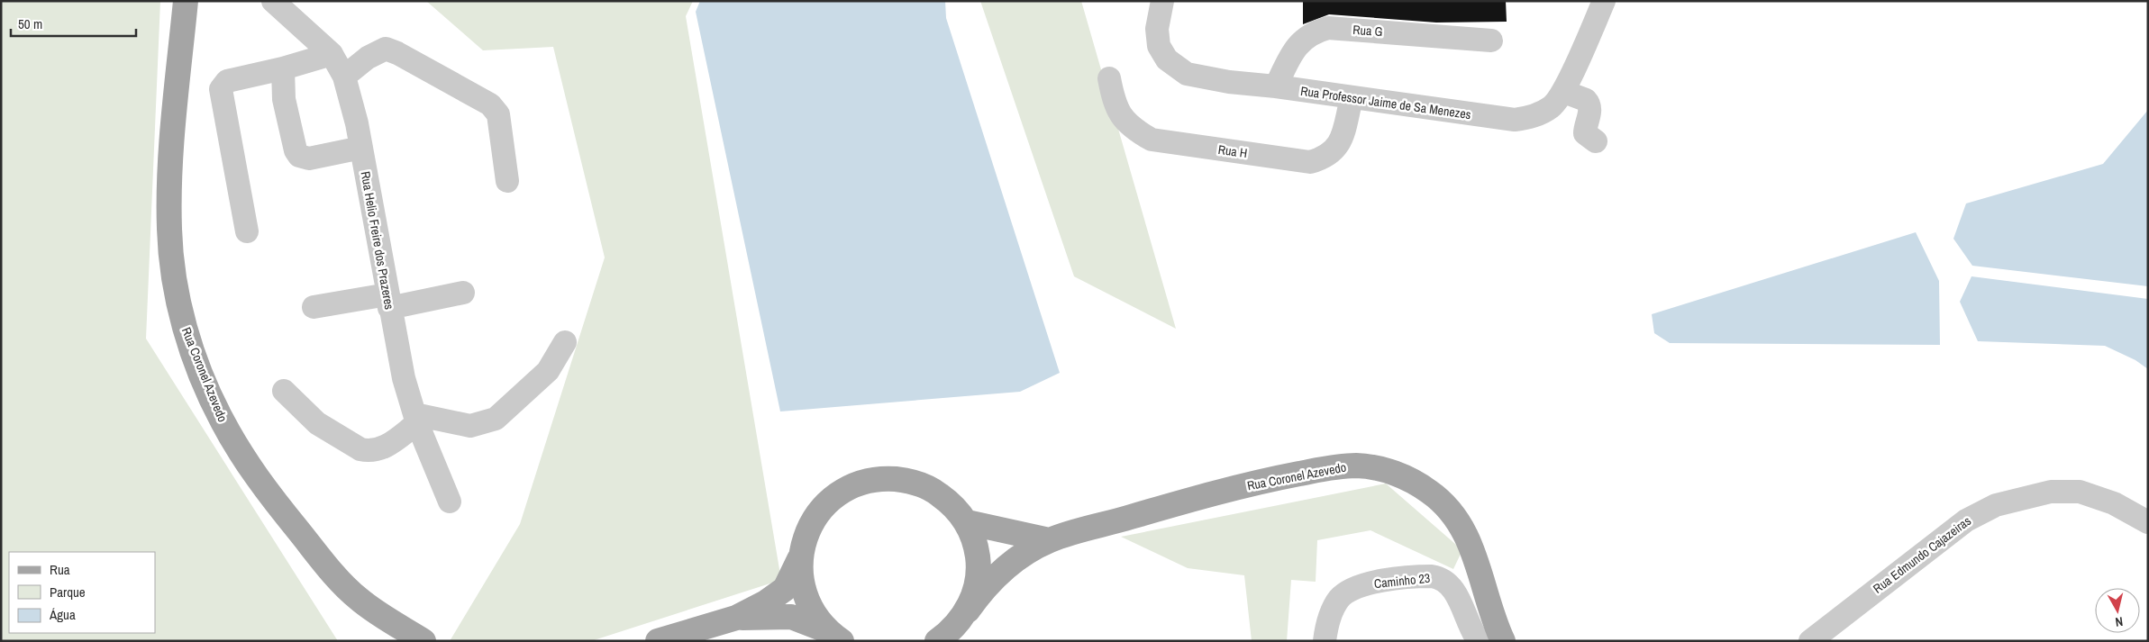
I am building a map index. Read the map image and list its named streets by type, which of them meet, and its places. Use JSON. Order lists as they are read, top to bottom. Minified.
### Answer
{"streets":{"main road":["Rua Coronel Azevedo"],"street":["Rua G","Rua Professor Jaime de Sa Menezes","Rua H","Rua Helio Freire dos Prazeres","Rua Edmundo Cajazeiras","Caminho 23"]},"crossings":[["Rua G","Rua Professor Jaime de Sa Menezes"],["Rua Professor Jaime de Sa Menezes","Rua H"]],"legend":["Rua","Parque","Água"],"scale_bar":"50 m","north":"bottom"}
